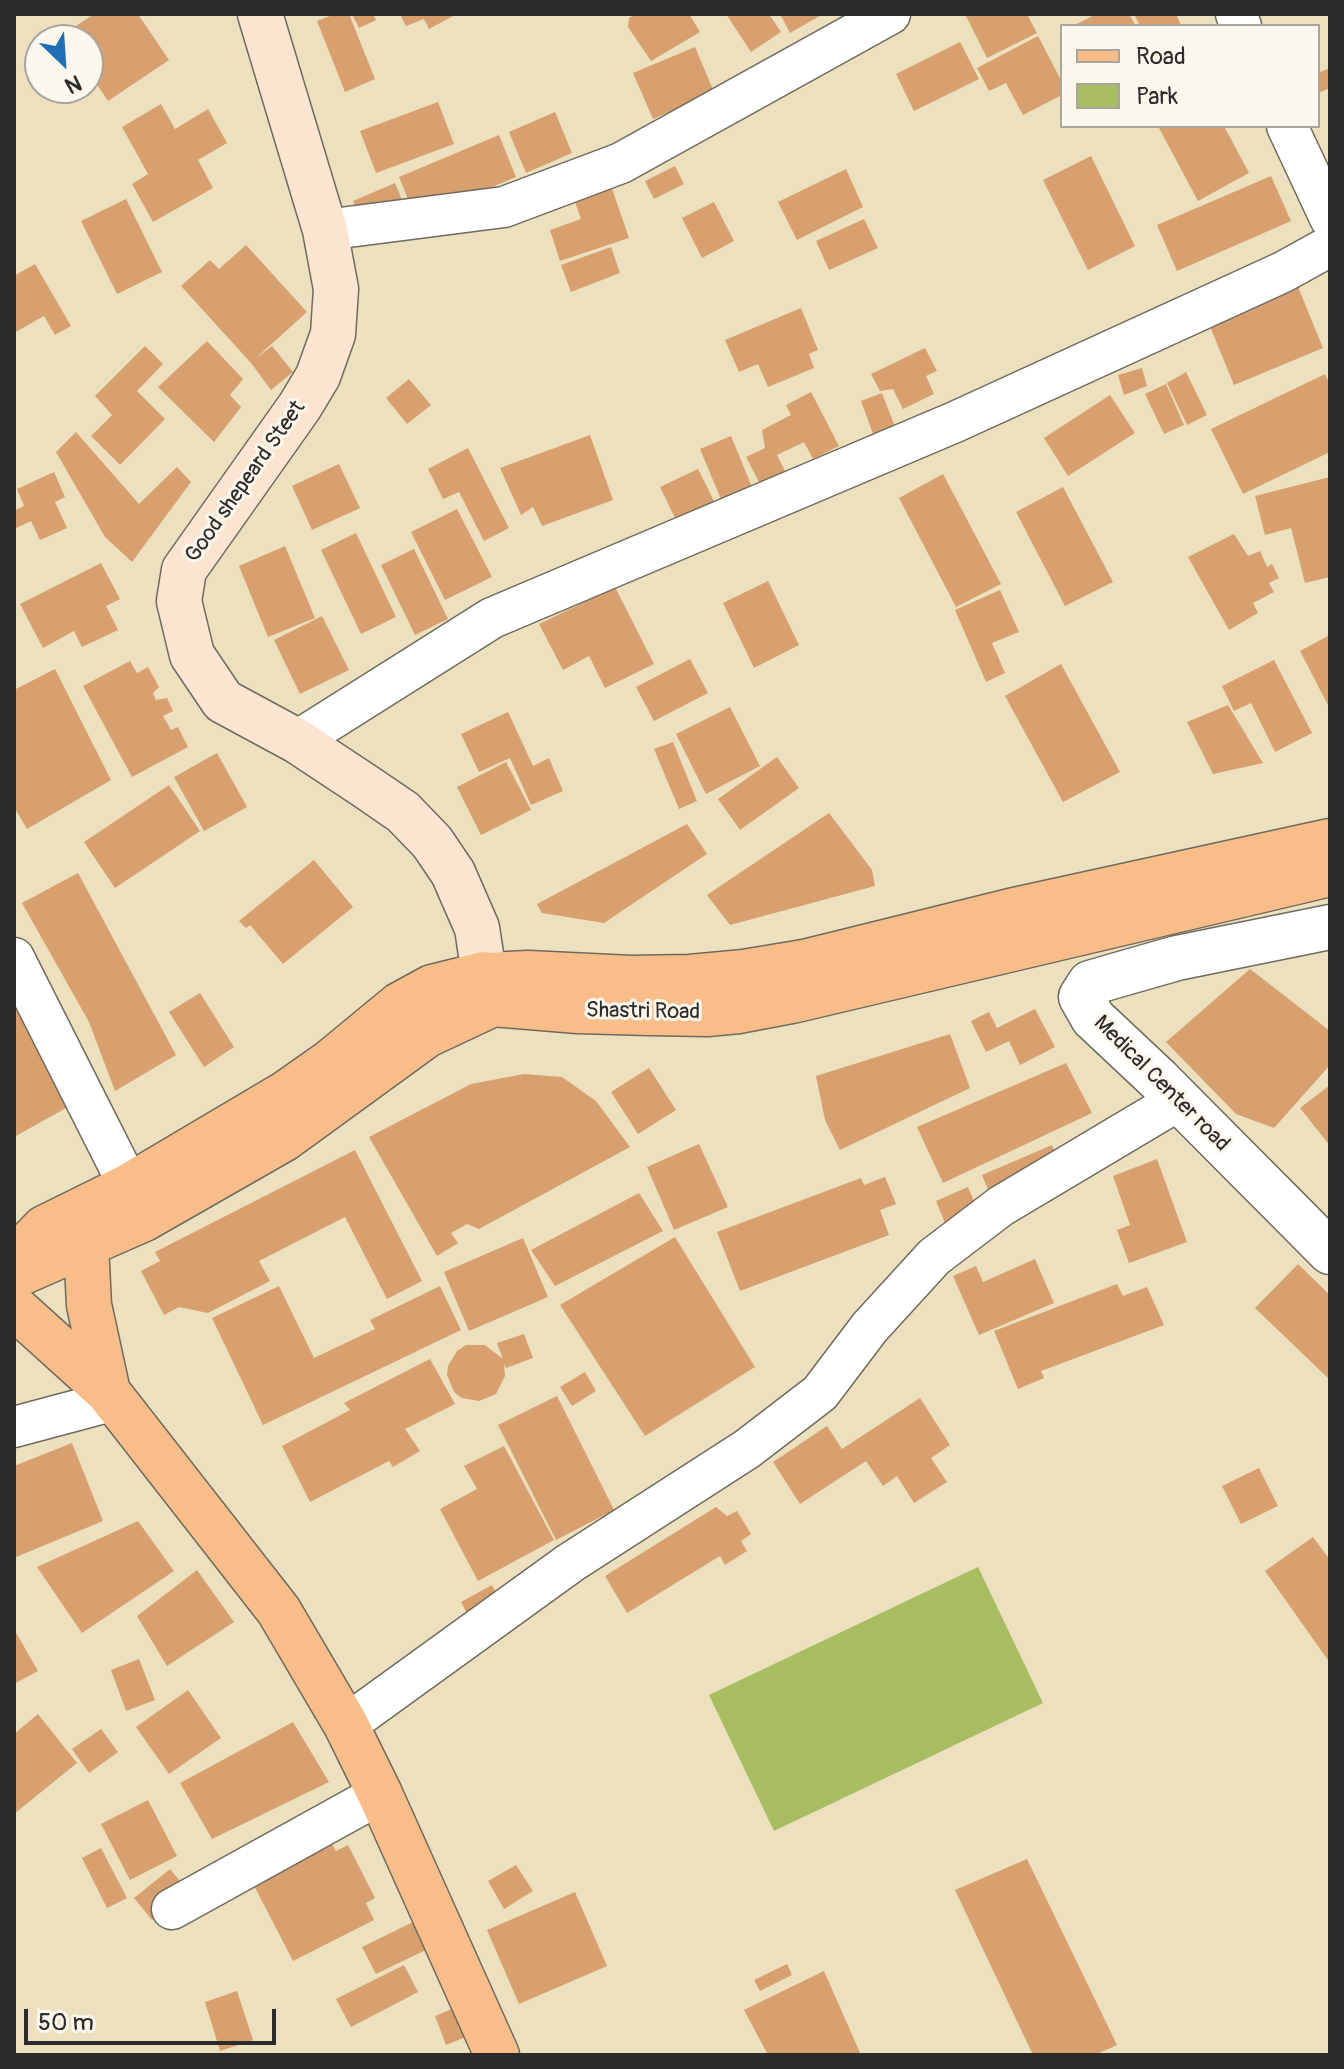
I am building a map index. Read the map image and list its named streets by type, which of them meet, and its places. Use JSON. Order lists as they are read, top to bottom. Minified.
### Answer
{"streets":{"main road":["Good shepeard Steet","Shastri Road"],"street":["Medical Center road"]},"crossings":[["Good shepeard Steet","Shastri Road"]],"legend":["Road","Park"],"scale_bar":"50 m","north":"bottom right"}
